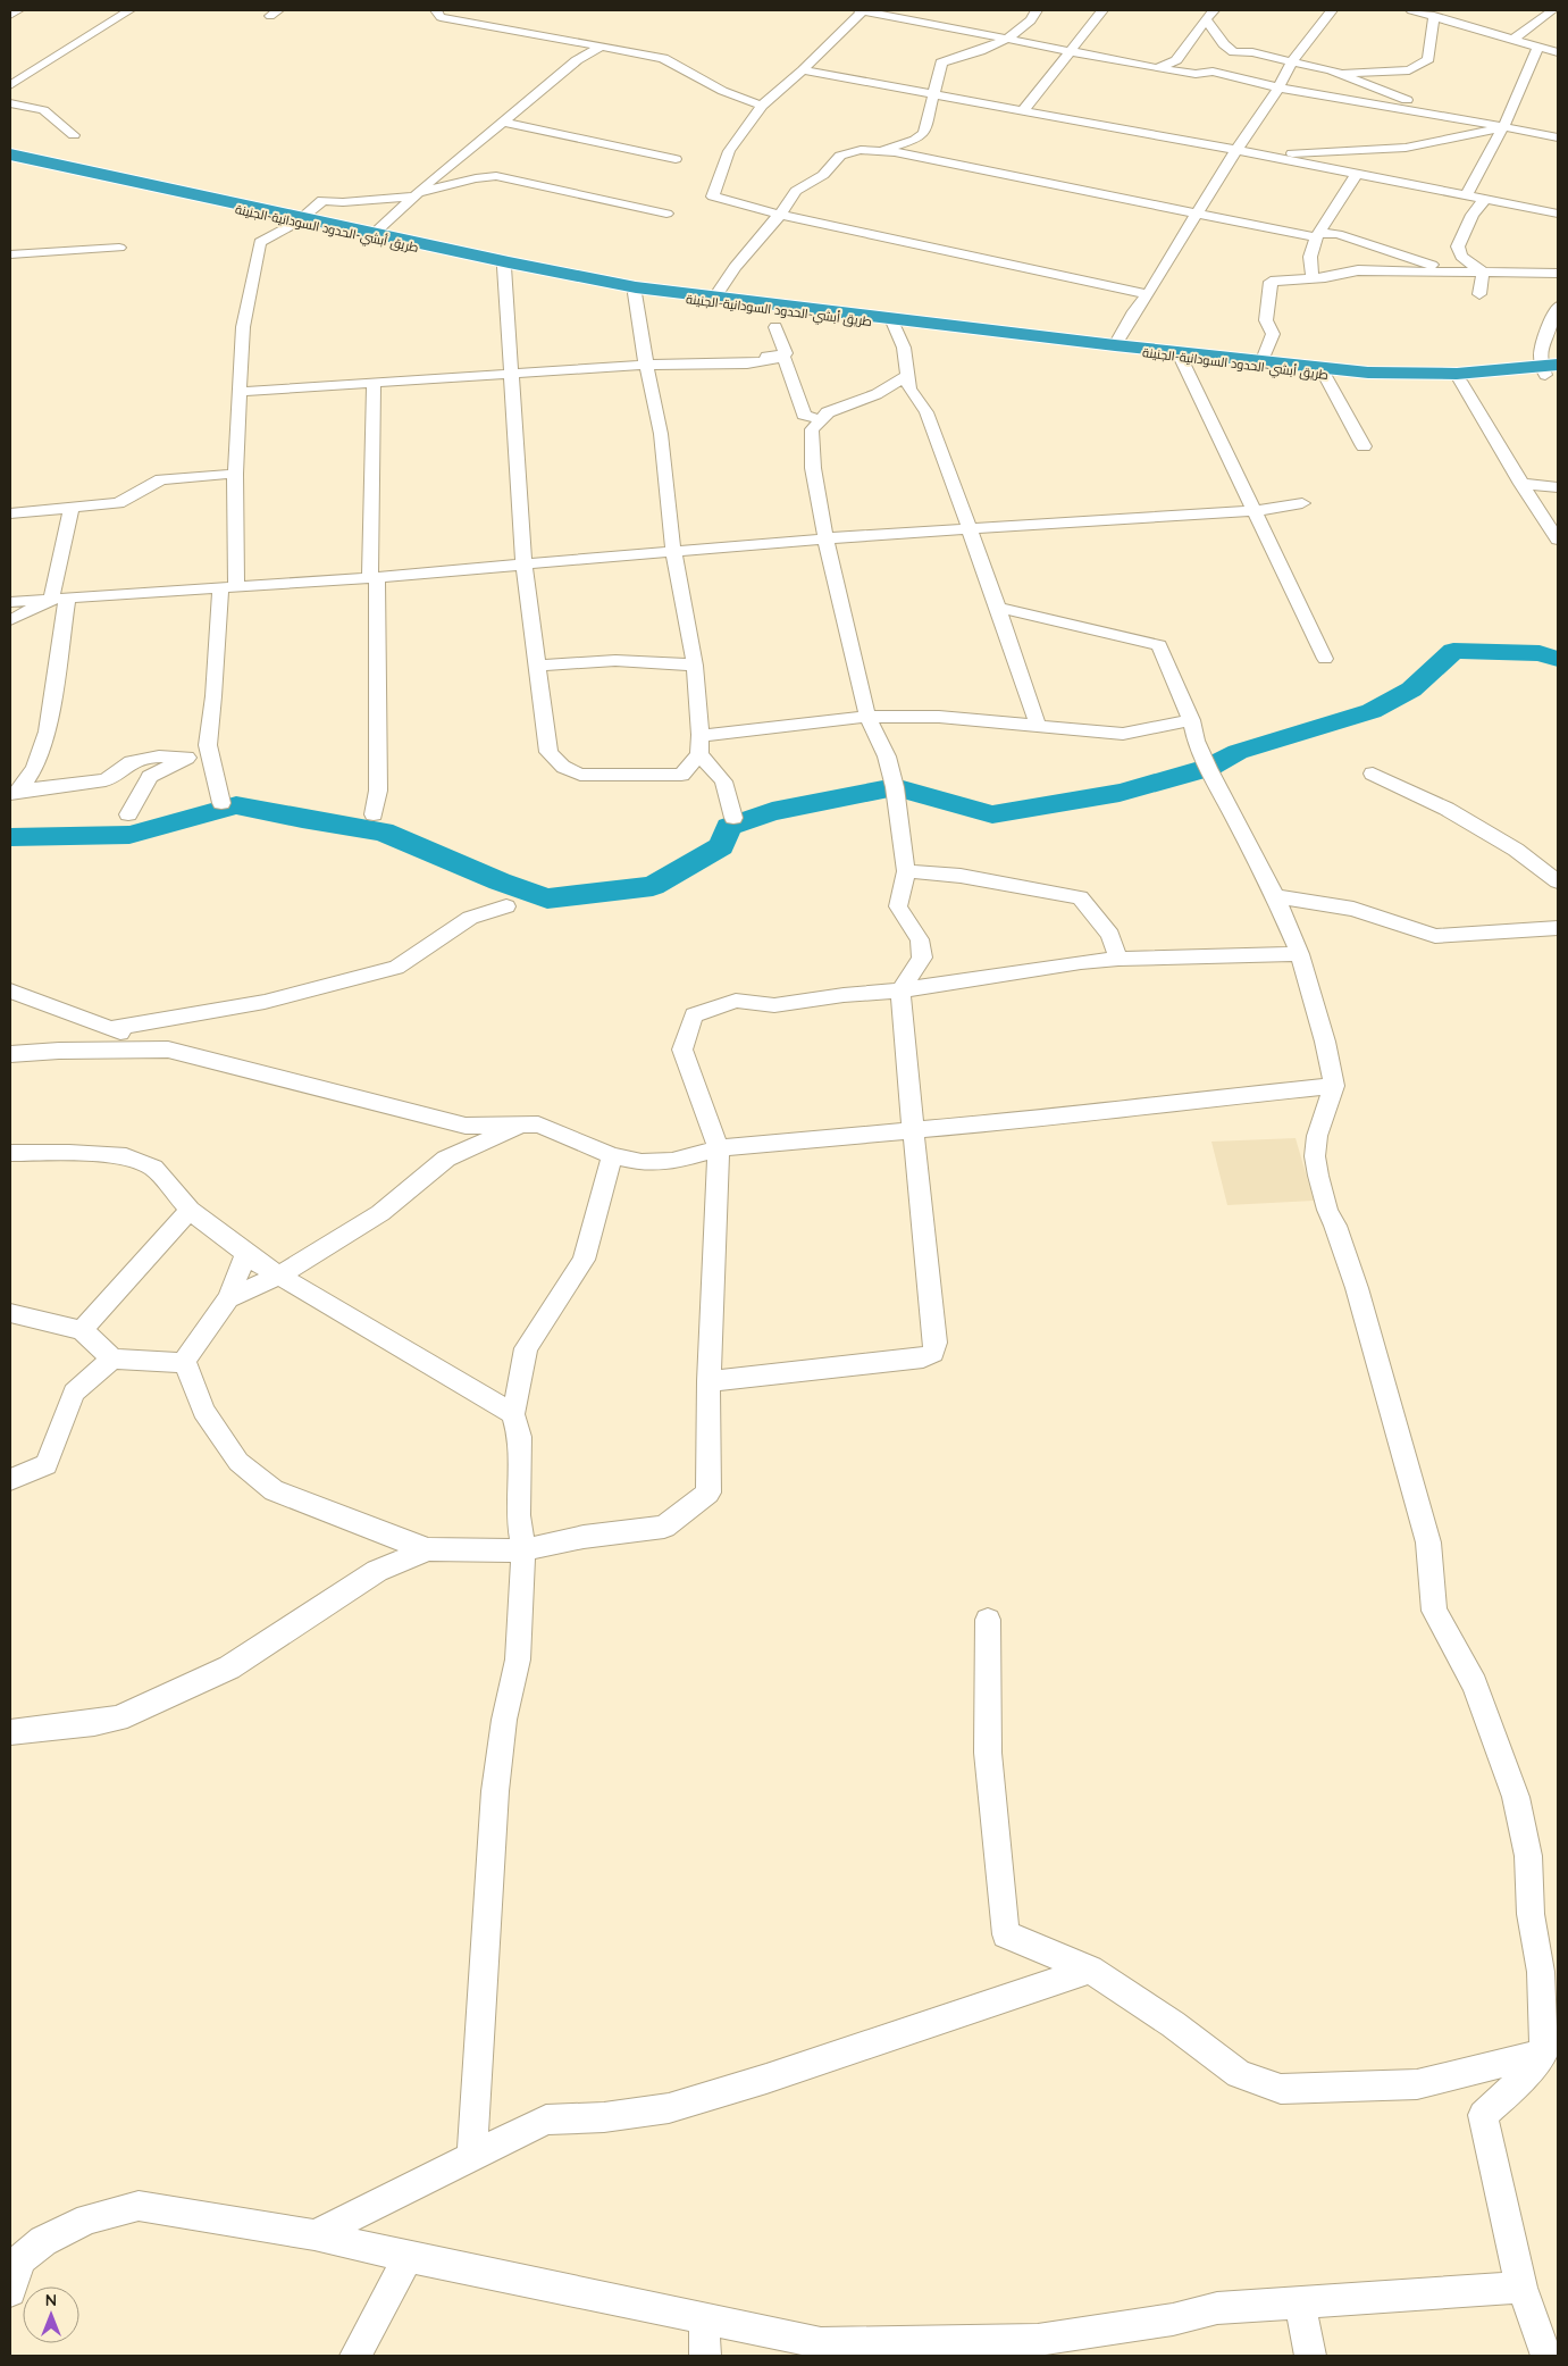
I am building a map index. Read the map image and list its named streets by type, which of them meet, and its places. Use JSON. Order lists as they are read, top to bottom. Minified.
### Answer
{"streets":{"highway":["طريق أبشي-الحدود السودانية-الجنينة"]},"north":"top"}
